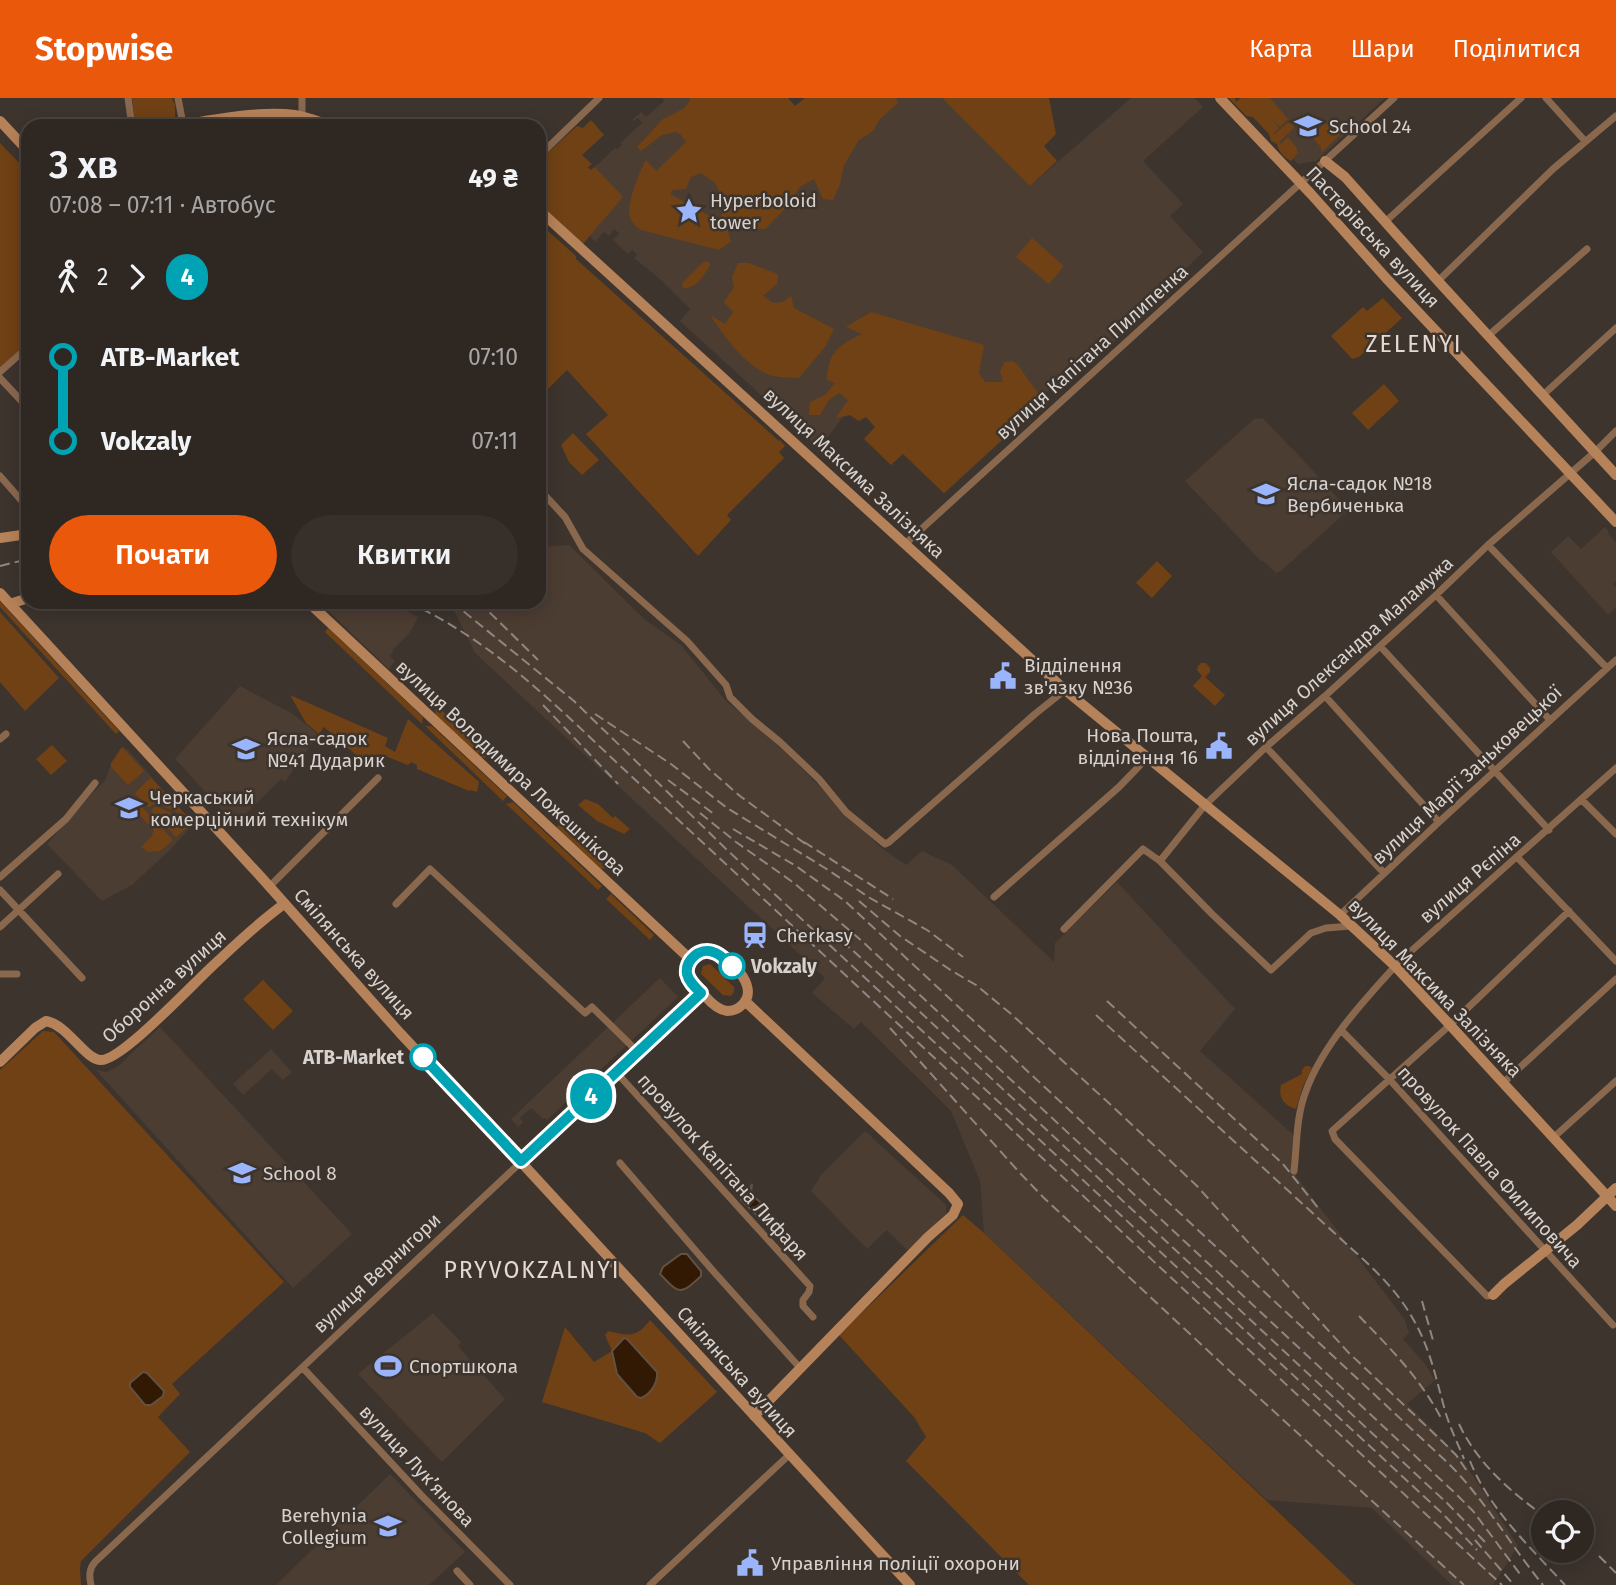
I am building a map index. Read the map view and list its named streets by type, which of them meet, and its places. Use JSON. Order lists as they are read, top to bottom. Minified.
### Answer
{"streets":{"main road":["Пастерівська вулиця","вулиця Максима Залізняка","вулиця Володимира Ложешнікова","Смілянська вулиця","Оборонна вулиця","вулиця Вернигори"],"street":["вулиця Капітана Пилипенка","вулиця Олександра Маламужа","вулиця Марії Заньковецької","вулиця Рєпіна","провулок Капітана Лифаря","провулок Павла Филиповича","вулиця Лукʼянова"]},"crossings":[["Пастерівська вулиця","вулиця Капітана Пилипенка"],["Пастерівська вулиця","вулиця Олександра Маламужа"],["вулиця Капітана Пилипенка","вулиця Максима Залізняка"],["вулиця Максима Залізняка","вулиця Олександра Маламужа"],["вулиця Максима Залізняка","вулиця Марії Заньковецької"],["вулиця Максима Залізняка","вулиця Рєпіна"],["вулиця Володимира Ложешнікова","вулиця Вернигори"],["вулиця Рєпіна","провулок Павла Филиповича"],["Смілянська вулиця","Оборонна вулиця"],["Смілянська вулиця","вулиця Вернигори"],["провулок Капітана Лифаря","вулиця Вернигори"],["вулиця Вернигори","вулиця Лукʼянова"]],"districts":["ZELENYI","PRYVOKZALNYI"],"places":{"school or university":["School 24","Ясла-садок №18 Вербиченька","Ясла-садок №41 Дударик","Черкаський комерційний технікум","School 8","Berehynia Collegium"],"place":["Hyperboloid tower"],"public building":["Відділення зв'язку №36","Нова Пошта, відділення 16","Управління поліції охорони"],"station":["Cherkasy"],"other":["Vokzaly","ATB-Market"],"sports":["Спортшкола"]},"lines":["bus line 4"],"page":{"header":"Stopwise","nav":["Карта","Шари","Поділитися"],"on_map":"4","heading":["3 хв","07:08 – 07:11 · Автобус","49 ₴"],"legs":["2","4"],"list":[{"name":"ATB-Market","value":"07:10"},{"name":"Vokzaly","value":"07:11"}],"buttons":["Почати","Квитки"]}}
